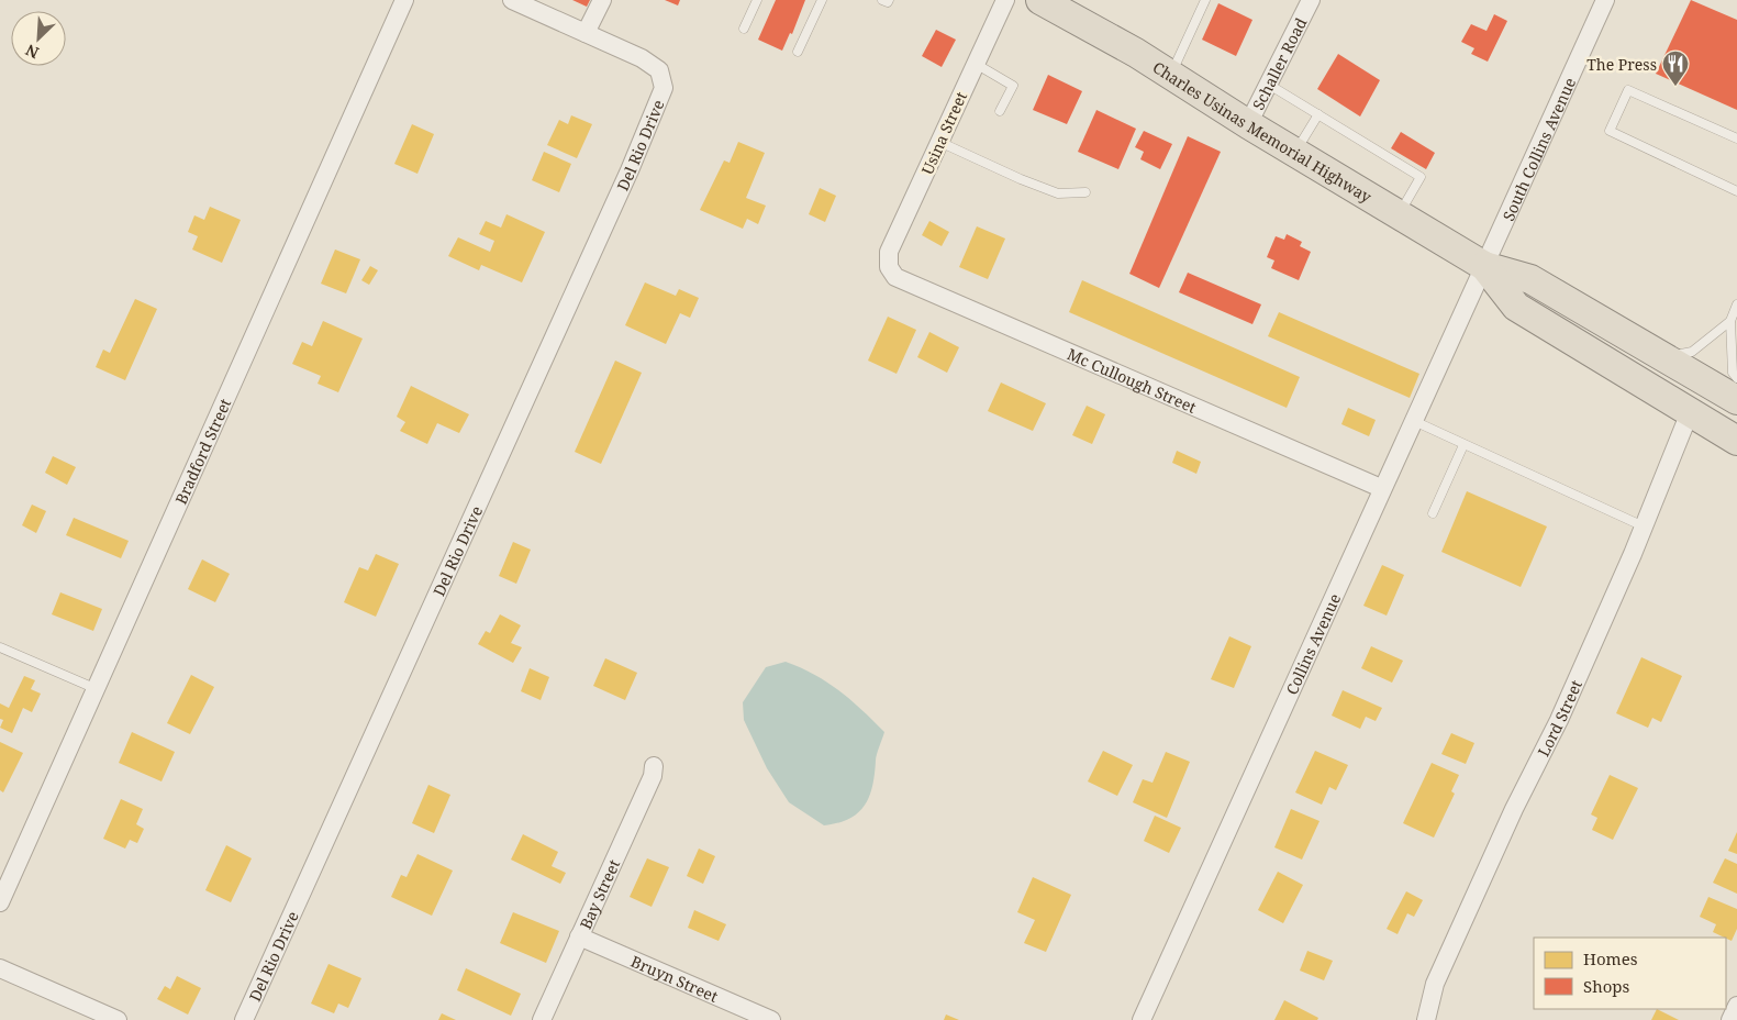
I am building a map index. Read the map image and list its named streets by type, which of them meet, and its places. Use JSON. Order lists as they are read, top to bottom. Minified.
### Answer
{"streets":{"highway":["Charles Usinas Memorial Highway"],"street":["Schaller Road","Usina Street","Del Rio Drive","South Collins Avenue","Mc Cullough Street","Bradford Street","Collins Avenue","Lord Street","Bay Street","Bruyn Street"]},"crossings":[["Schaller Road","Charles Usinas Memorial Highway"],["Charles Usinas Memorial Highway","South Collins Avenue"],["Charles Usinas Memorial Highway","Collins Avenue"],["Charles Usinas Memorial Highway","Lord Street"],["Usina Street","Mc Cullough Street"],["South Collins Avenue","Collins Avenue"],["Mc Cullough Street","Collins Avenue"],["Bay Street","Bruyn Street"]],"places":{"restaurant":["The Press"]},"legend":["Homes","Shops"],"north":"bottom left"}
